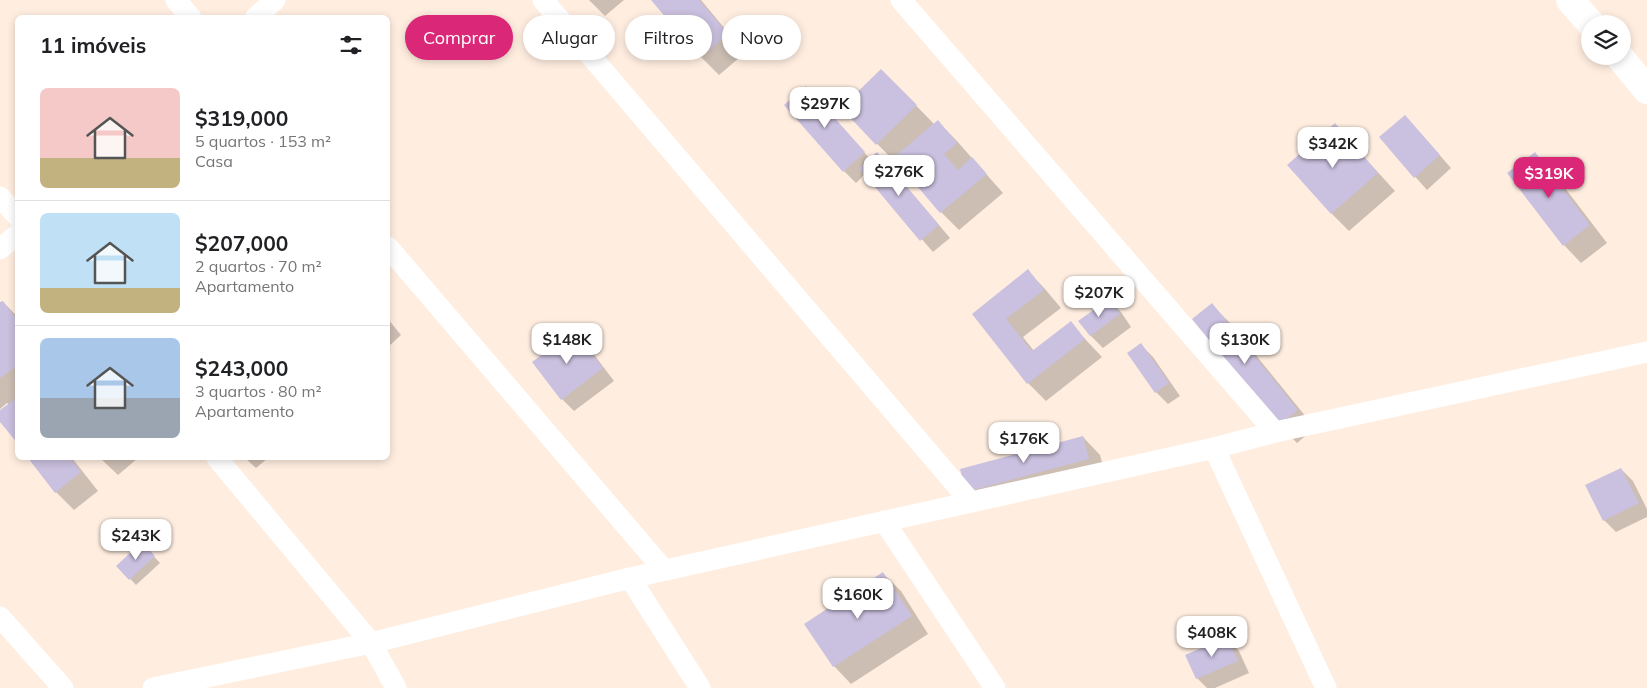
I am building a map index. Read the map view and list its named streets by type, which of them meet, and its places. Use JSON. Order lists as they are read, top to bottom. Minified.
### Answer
{"page":{"chip":["Comprar","Alugar","Filtros","Novo"],"heading":"11 imóveis","list":[{"name":"$319,000","note":"5 quartos · 153 m² · Casa"},{"name":"$207,000","note":"2 quartos · 70 m² · Apartamento"},{"name":"$243,000","note":"3 quartos · 80 m² · Apartamento"}],"price":["$297K","$342K","$276K","$319K","$207K","$148K","$130K","$176K","$243K","$160K","$408K"]}}
